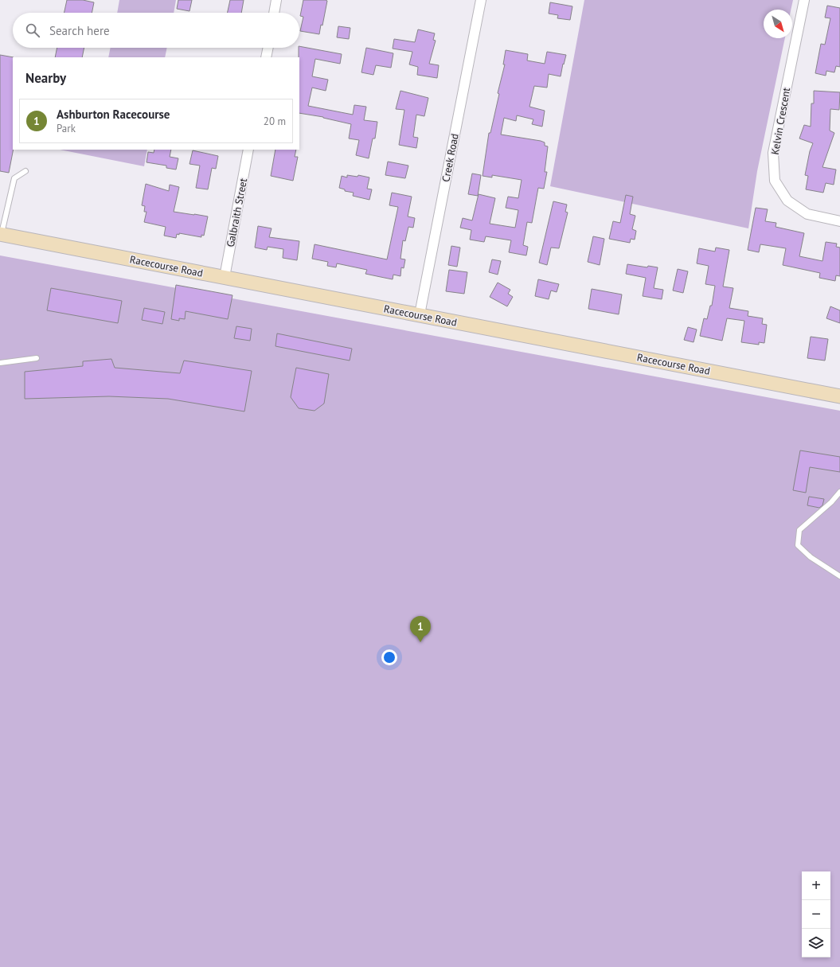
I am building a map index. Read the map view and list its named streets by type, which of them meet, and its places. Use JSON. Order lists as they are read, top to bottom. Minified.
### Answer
{"streets":{"street":["Kelvin Crescent","Creek Road","Galbraith Street","Racecourse Road"]},"crossings":[["Creek Road","Racecourse Road"],["Galbraith Street","Racecourse Road"]],"north":"bottom right","page":{"search":"Search here","heading":"Nearby","list":[{"mark":"1","name":"Ashburton Racecourse","note":"Park","value":"20 m"}],"pins":"1","map_buttons":["+","−"]}}
